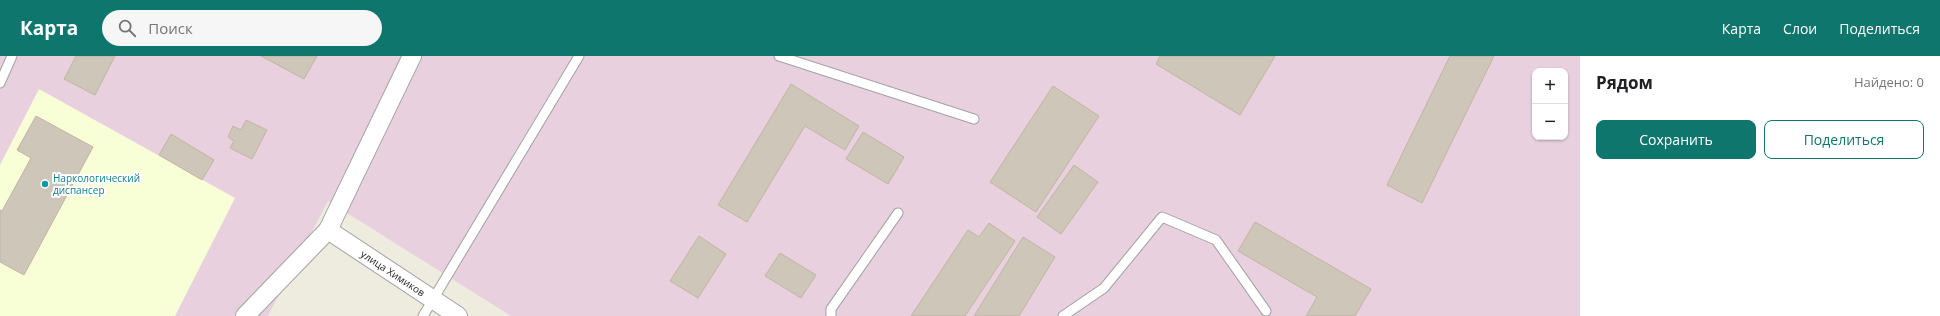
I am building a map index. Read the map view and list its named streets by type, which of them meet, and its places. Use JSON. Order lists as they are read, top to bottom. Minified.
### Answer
{"streets":{"street":["улица Химиков"]},"places":["Наркологический диспансер"],"page":{"header":"Карта","search":"Поиск","nav":["Карта","Слои","Поделиться"],"heading":["Рядом","Найдено: 0"],"map_buttons":["+","−"],"buttons":["Сохранить","Поделиться"]}}
